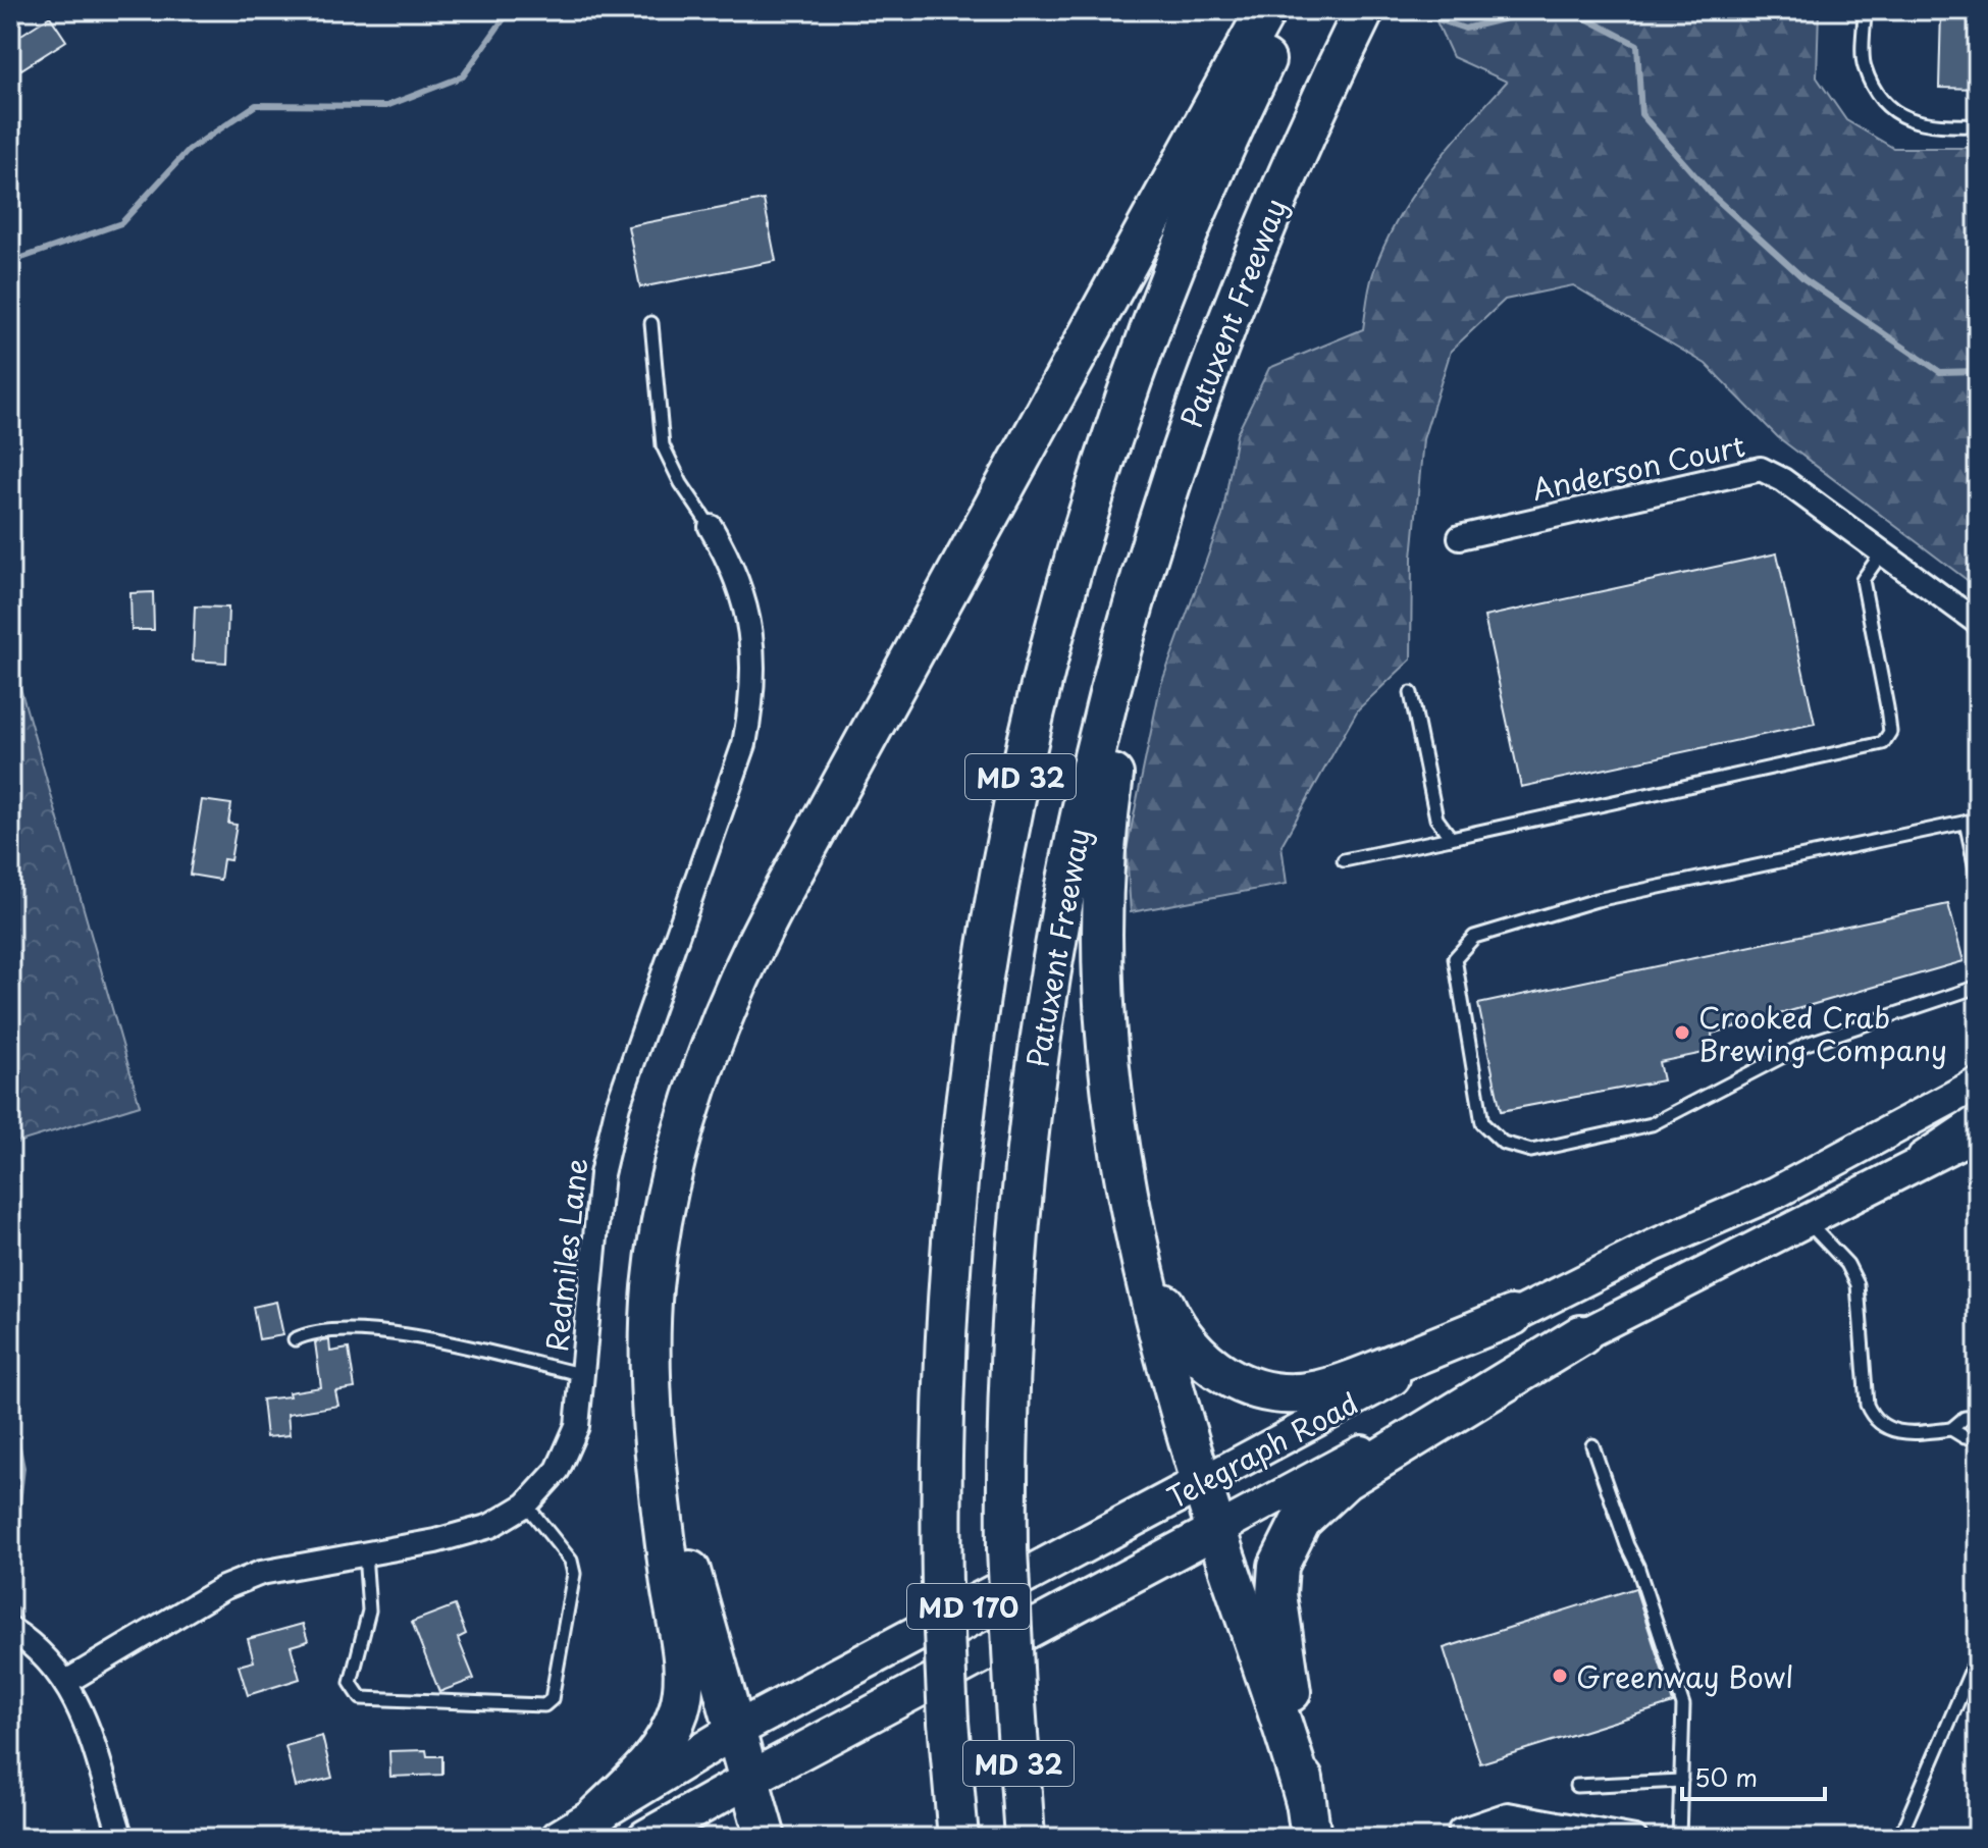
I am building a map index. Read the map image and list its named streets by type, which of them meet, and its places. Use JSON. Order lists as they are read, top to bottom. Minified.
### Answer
{"streets":{"highway":["Patuxent Freeway","MD 32"],"main road":["Telegraph Road","MD 170"],"street":["Anderson Court","Redmiles Lane"]},"places":["Crooked Crab Brewing Company","Greenway Bowl"],"scale_bar":"50 m"}
